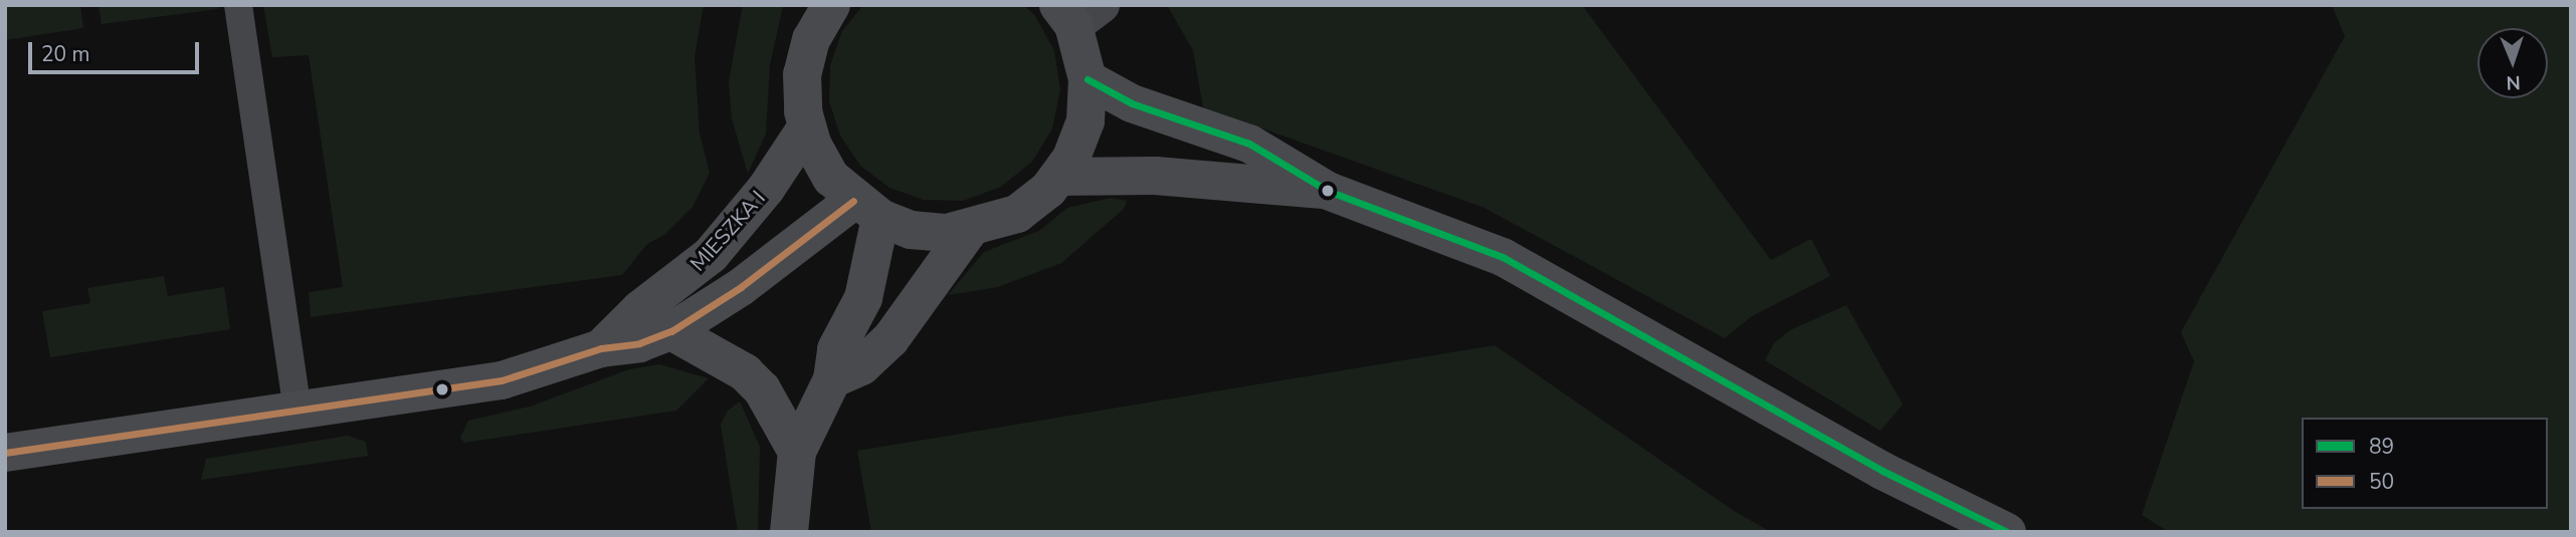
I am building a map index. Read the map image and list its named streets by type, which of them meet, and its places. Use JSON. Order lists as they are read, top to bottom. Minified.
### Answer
{"streets":{"street":["MIESZKA I"]},"lines":["transit line 89","transit line 50"],"legend":["89","50"],"scale_bar":"20 m","north":"bottom"}
